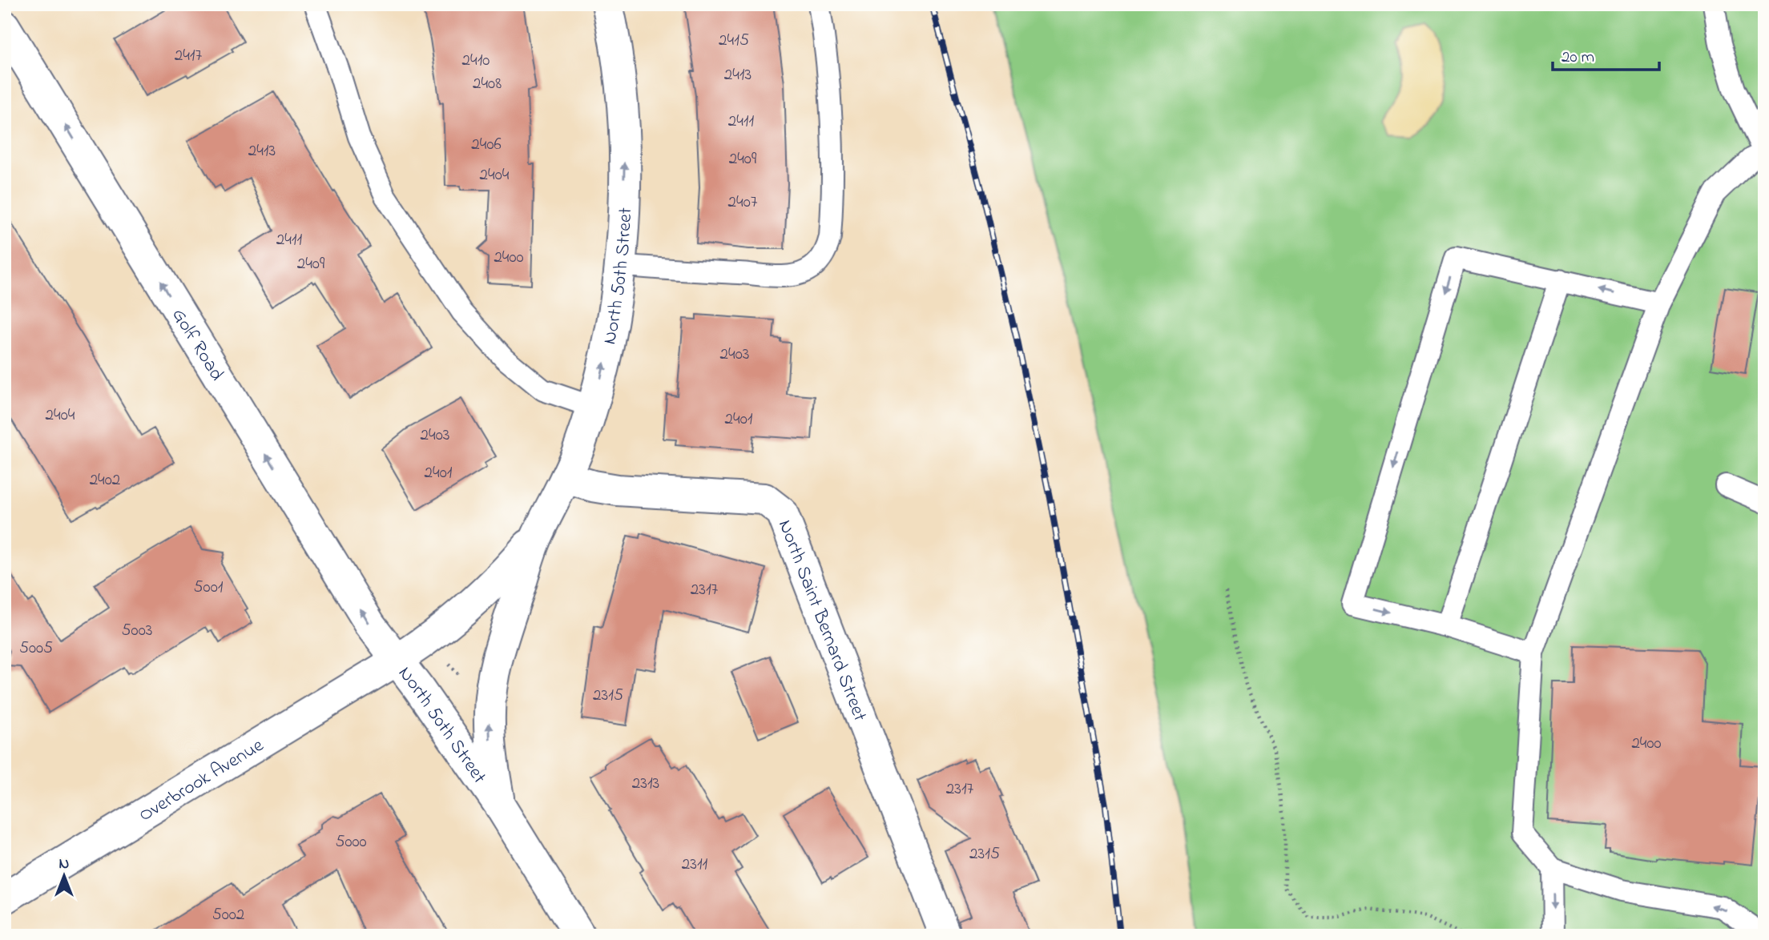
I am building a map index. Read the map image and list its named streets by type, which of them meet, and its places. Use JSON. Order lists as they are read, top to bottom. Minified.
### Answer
{"streets":{"street":["North 50th Street","Golf Road","North Saint Bernard Street","Overbrook Avenue"]},"crossings":[["North 50th Street","Golf Road"],["North 50th Street","North Saint Bernard Street"],["North 50th Street","Overbrook Avenue"],["Golf Road","Overbrook Avenue"]],"one_way":["North 50th Street","Golf Road"],"house_numbers":["2415","2417","2410","2413","2408","2411","2406","2413","2409","2404","2407","2411","2400","2409","2403","2404","2401","2403","2401","2402","5001","2317","5003","5005","2315","2400","2313","2317","5000","2315","2311","5002"],"scale_bar":"20 m","north":"top"}
